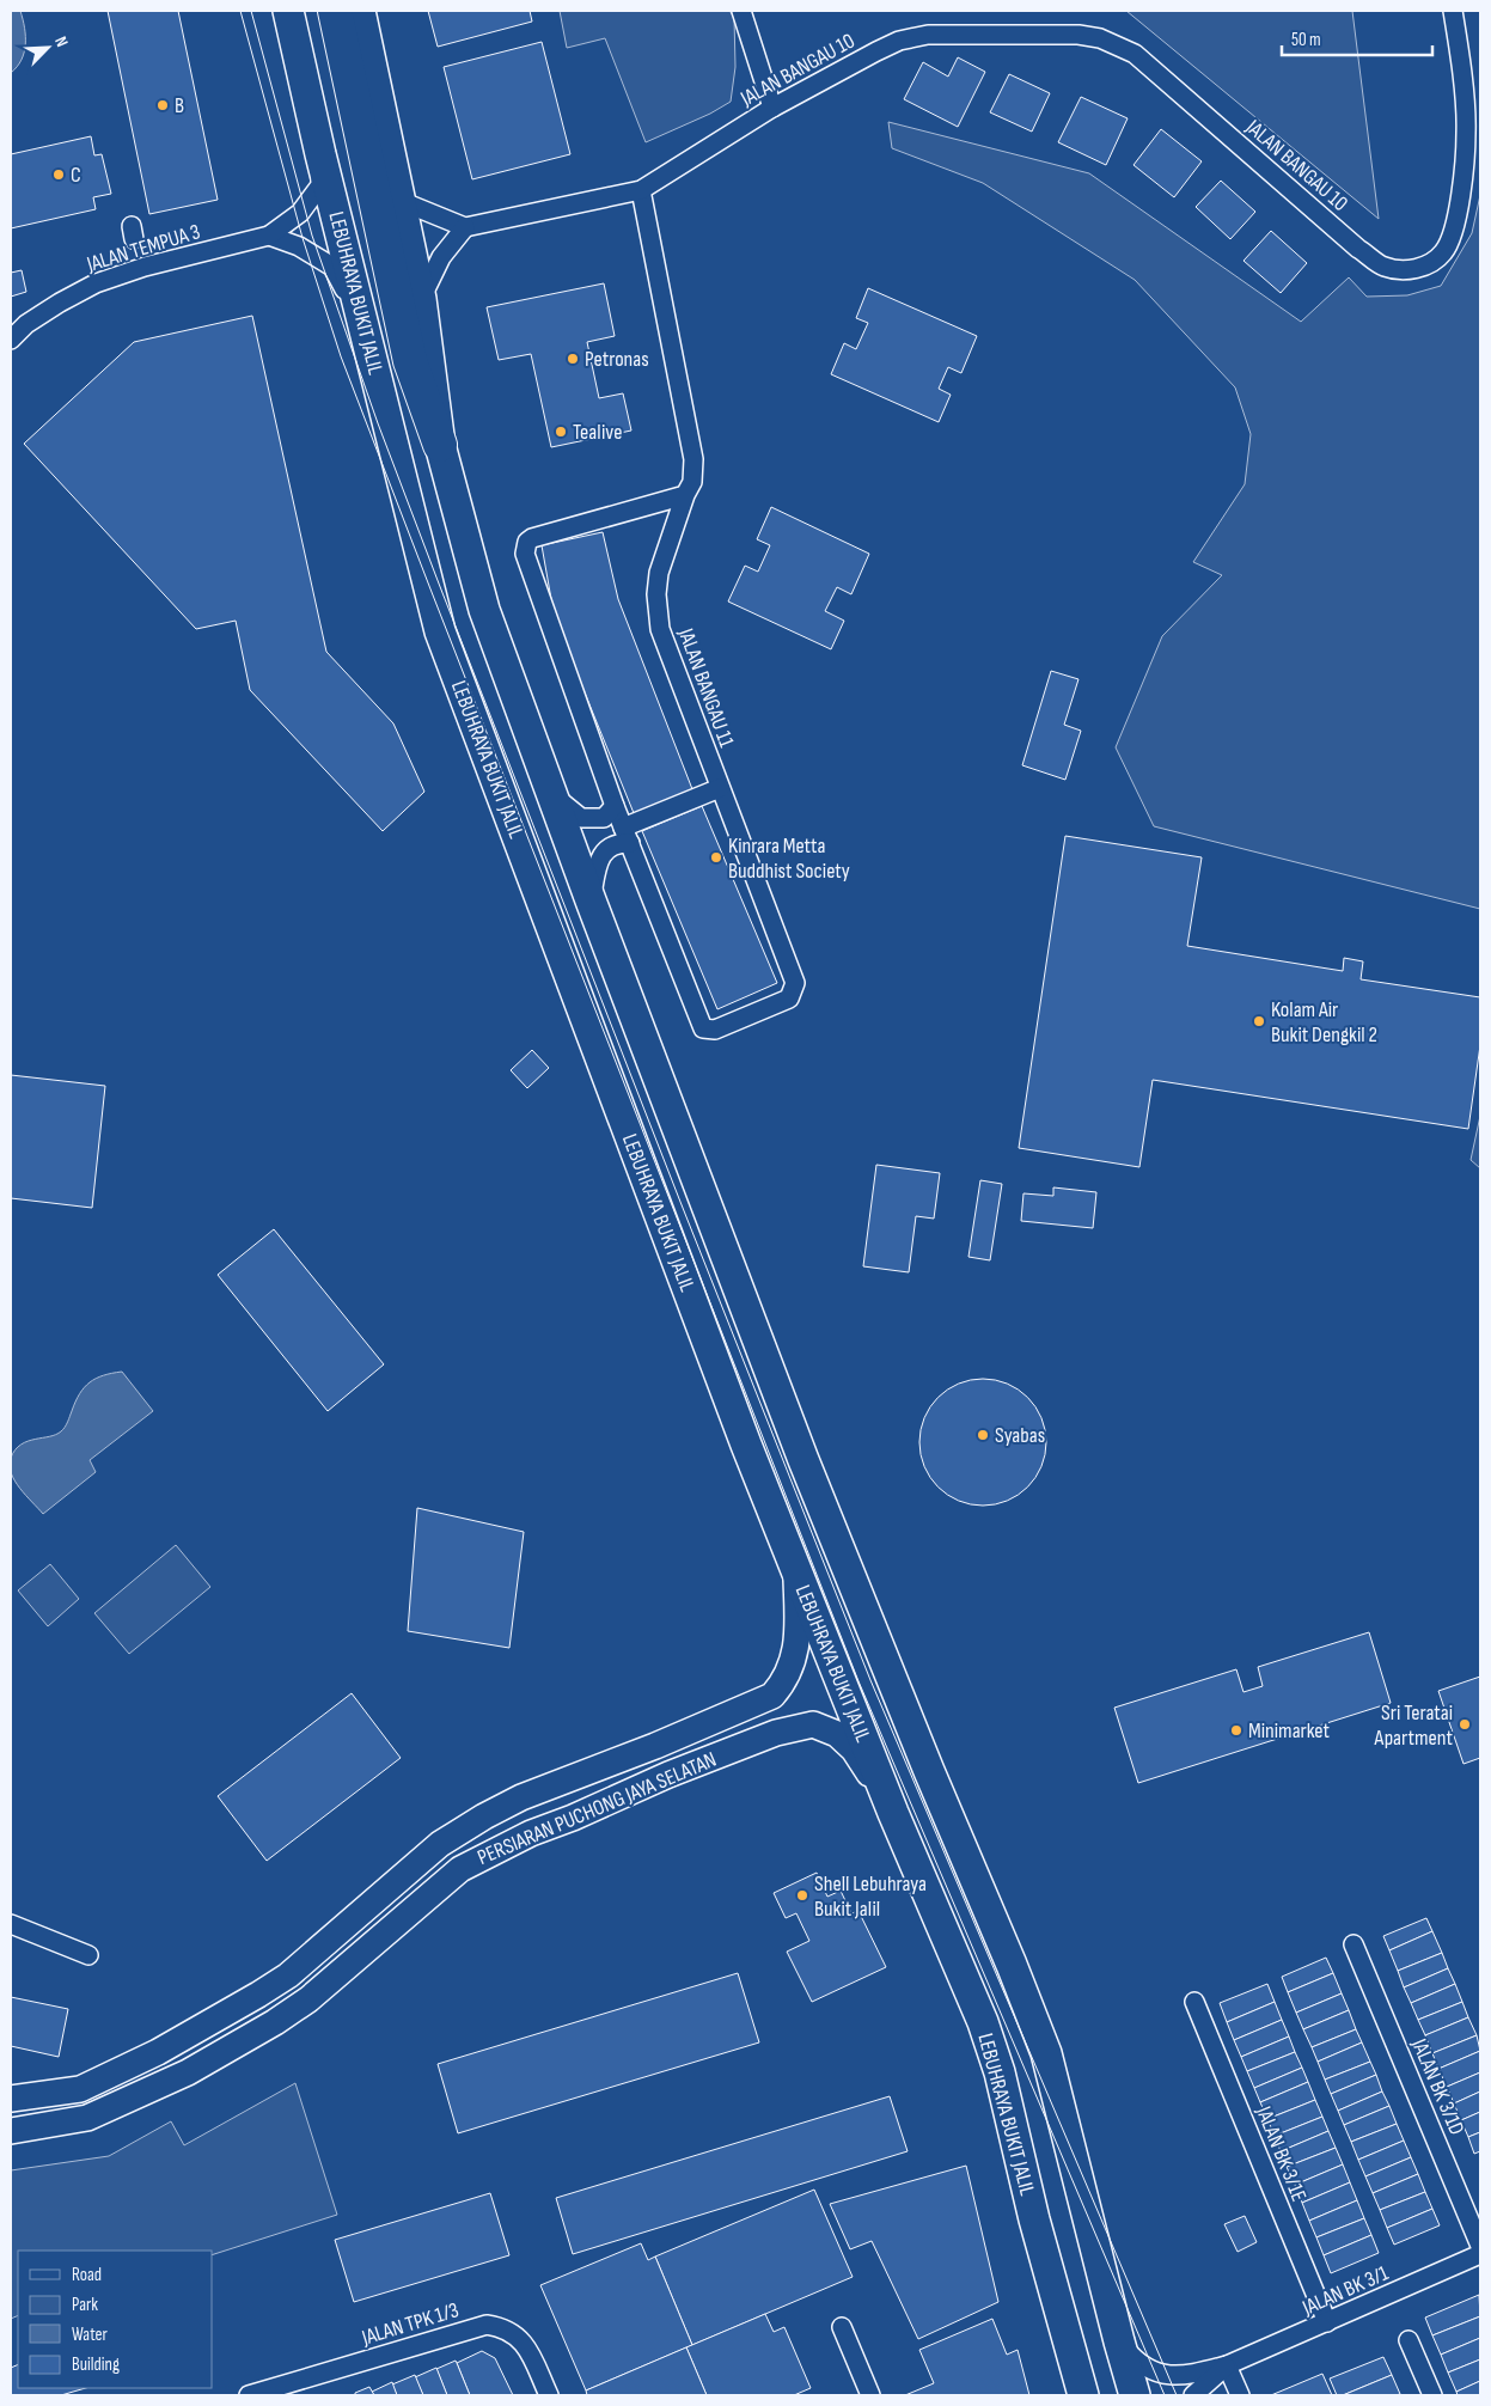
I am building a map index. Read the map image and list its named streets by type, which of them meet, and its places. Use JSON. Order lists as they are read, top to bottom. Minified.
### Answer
{"streets":{"highway":["LEBUHRAYA BUKIT JALIL"],"main road":["PERSIARAN PUCHONG JAYA SELATAN"],"street":["JALAN BANGAU 10","JALAN TEMPUA 3","JALAN BANGAU 11","JALAN BK 3/1D","JALAN BK 3/1E","JALAN BK 3/1","JALAN TPK 1/3"]},"crossings":[["JALAN TEMPUA 3","LEBUHRAYA BUKIT JALIL"],["LEBUHRAYA BUKIT JALIL","PERSIARAN PUCHONG JAYA SELATAN"],["JALAN BK 3/1E","JALAN BK 3/1"]],"places":["B","C","Petronas","Tealive","Kinrara Metta Buddhist Society","Kolam Air Bukit Dengkil 2","Syabas","Sri Teratai Apartment","Minimarket","Shell Lebuhraya Bukit Jalil"],"legend":["Road","Park","Water","Building"],"scale_bar":"50 m","north":"top right"}
